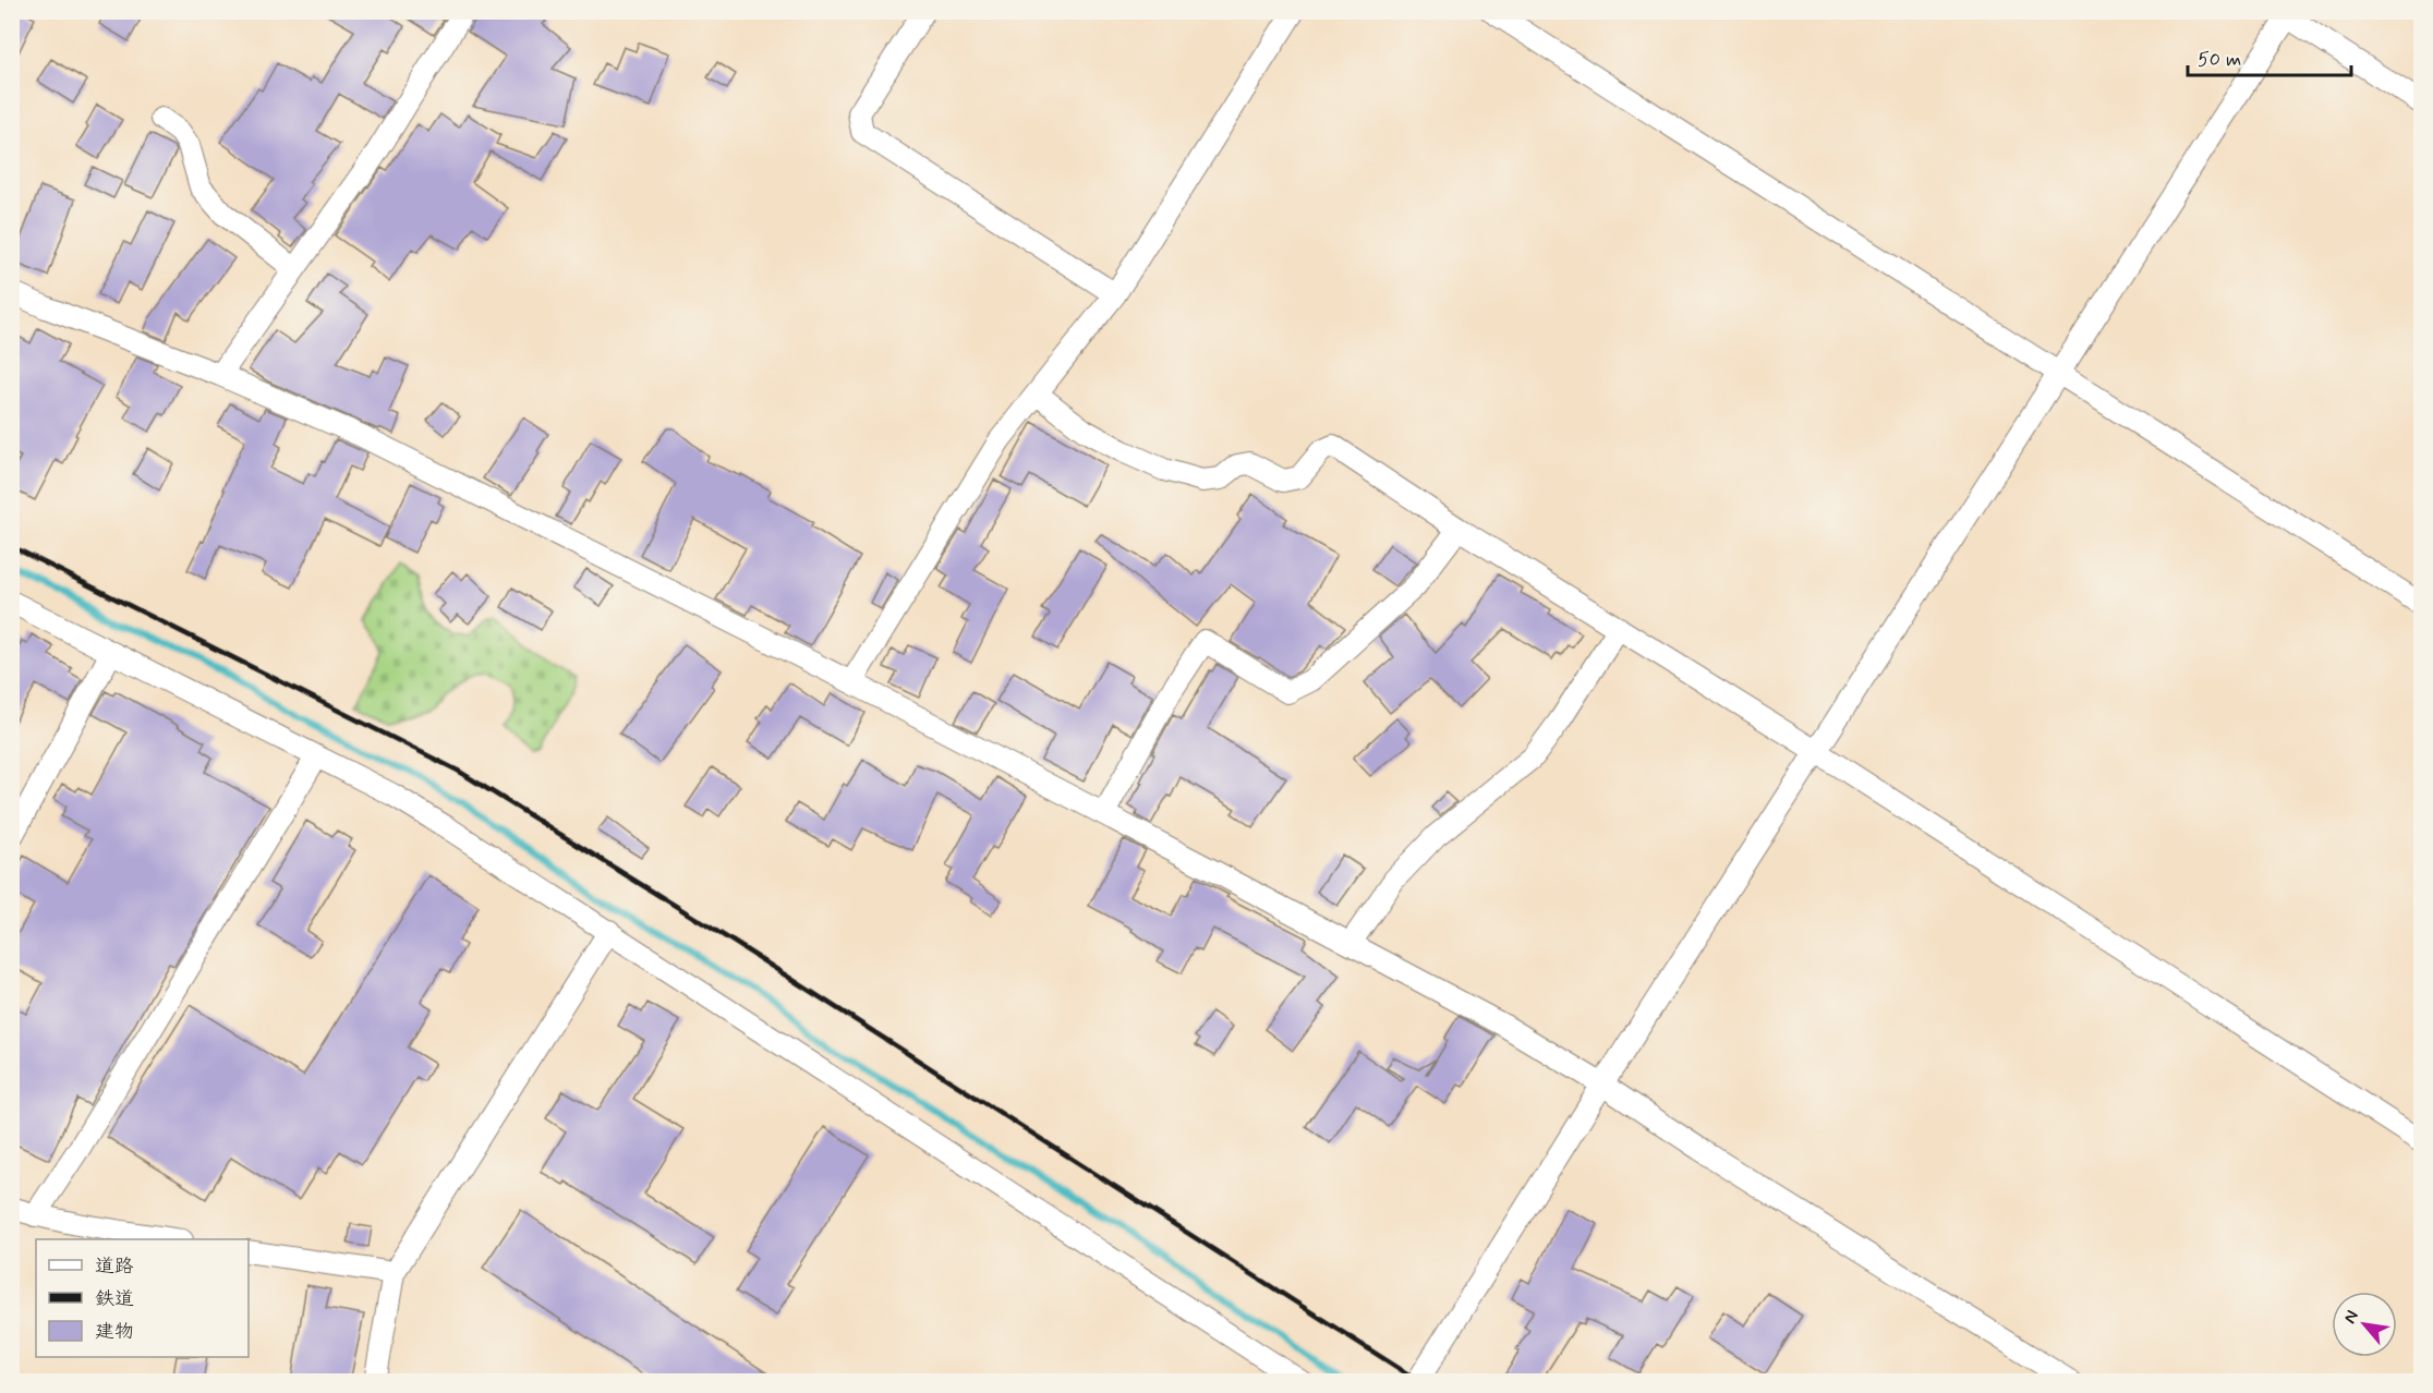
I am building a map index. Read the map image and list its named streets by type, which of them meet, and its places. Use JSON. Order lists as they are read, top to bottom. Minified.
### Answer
{"legend":["道路","鉄道","建物"],"scale_bar":"50 m","north":"top left"}
